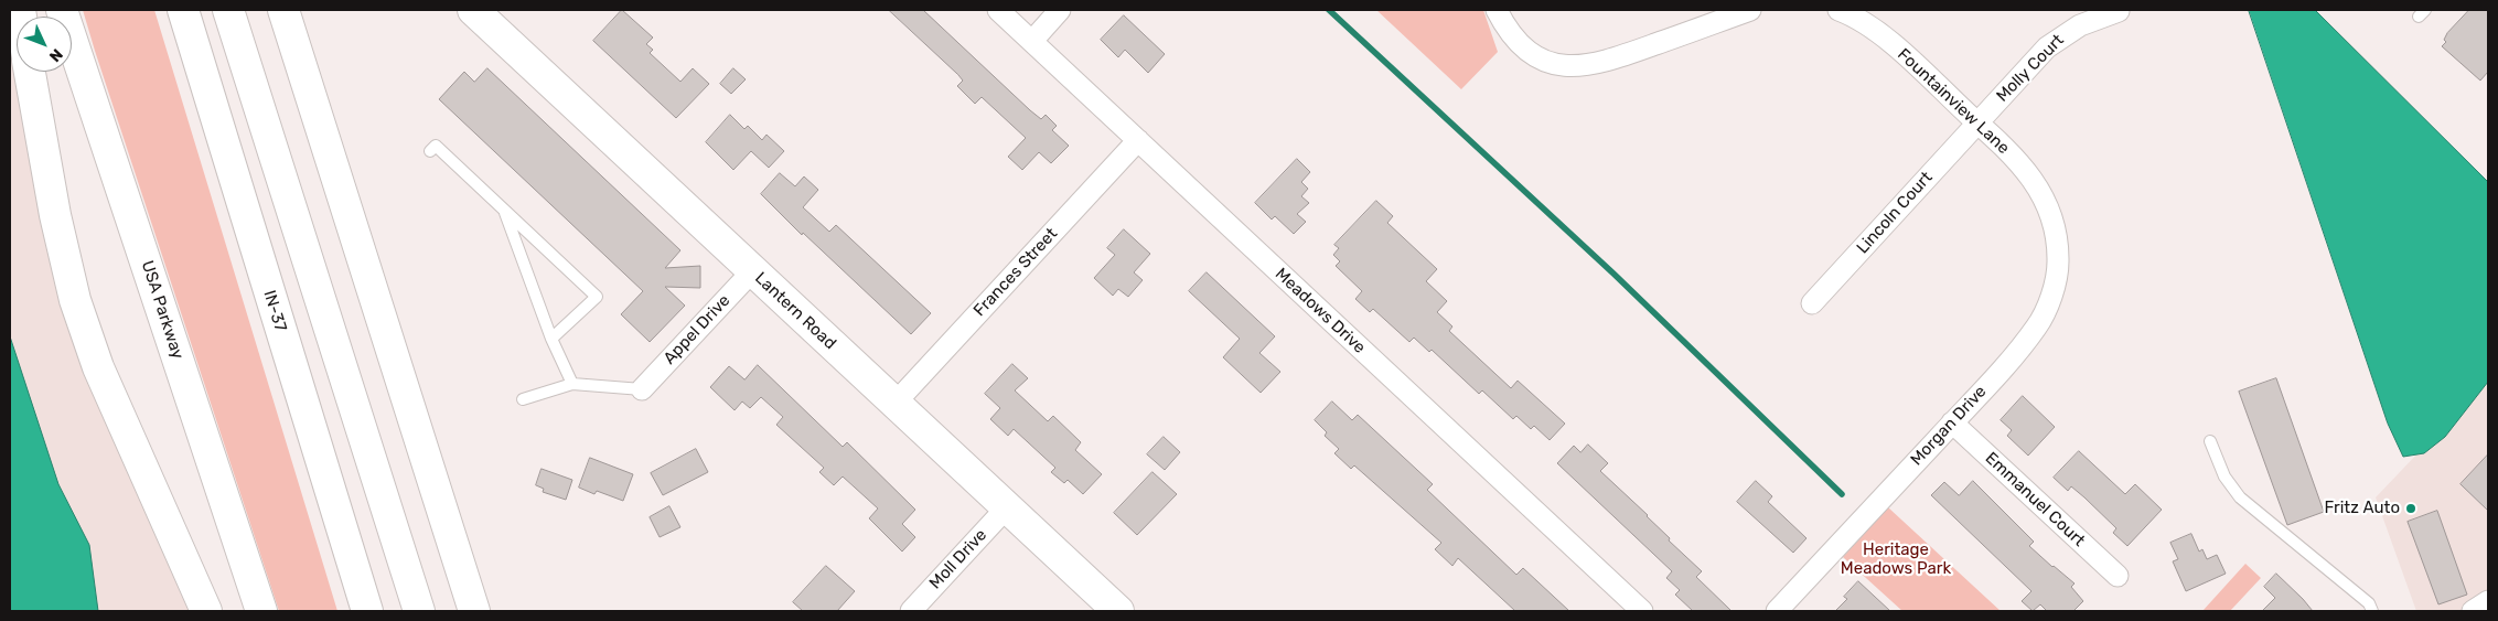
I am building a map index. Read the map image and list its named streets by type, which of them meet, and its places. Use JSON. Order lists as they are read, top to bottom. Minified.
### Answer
{"streets":{"main road":["USA Parkway","IN-37","Lantern Road"],"street":["Molly Court","Fountainview Lane","Lincoln Court","Frances Street","Meadows Drive","Appel Drive","Morgan Drive","Emmanuel Court","Moll Drive"]},"crossings":[["Molly Court","Fountainview Lane"],["Molly Court","Lincoln Court"],["Fountainview Lane","Lincoln Court"],["Fountainview Lane","Morgan Drive"],["Frances Street","Lantern Road"],["Frances Street","Meadows Drive"],["Lantern Road","Appel Drive"],["Lantern Road","Moll Drive"],["Morgan Drive","Emmanuel Court"]],"parks":["Heritage Meadows Park"],"places":["Fritz Auto"],"north":"bottom right"}
